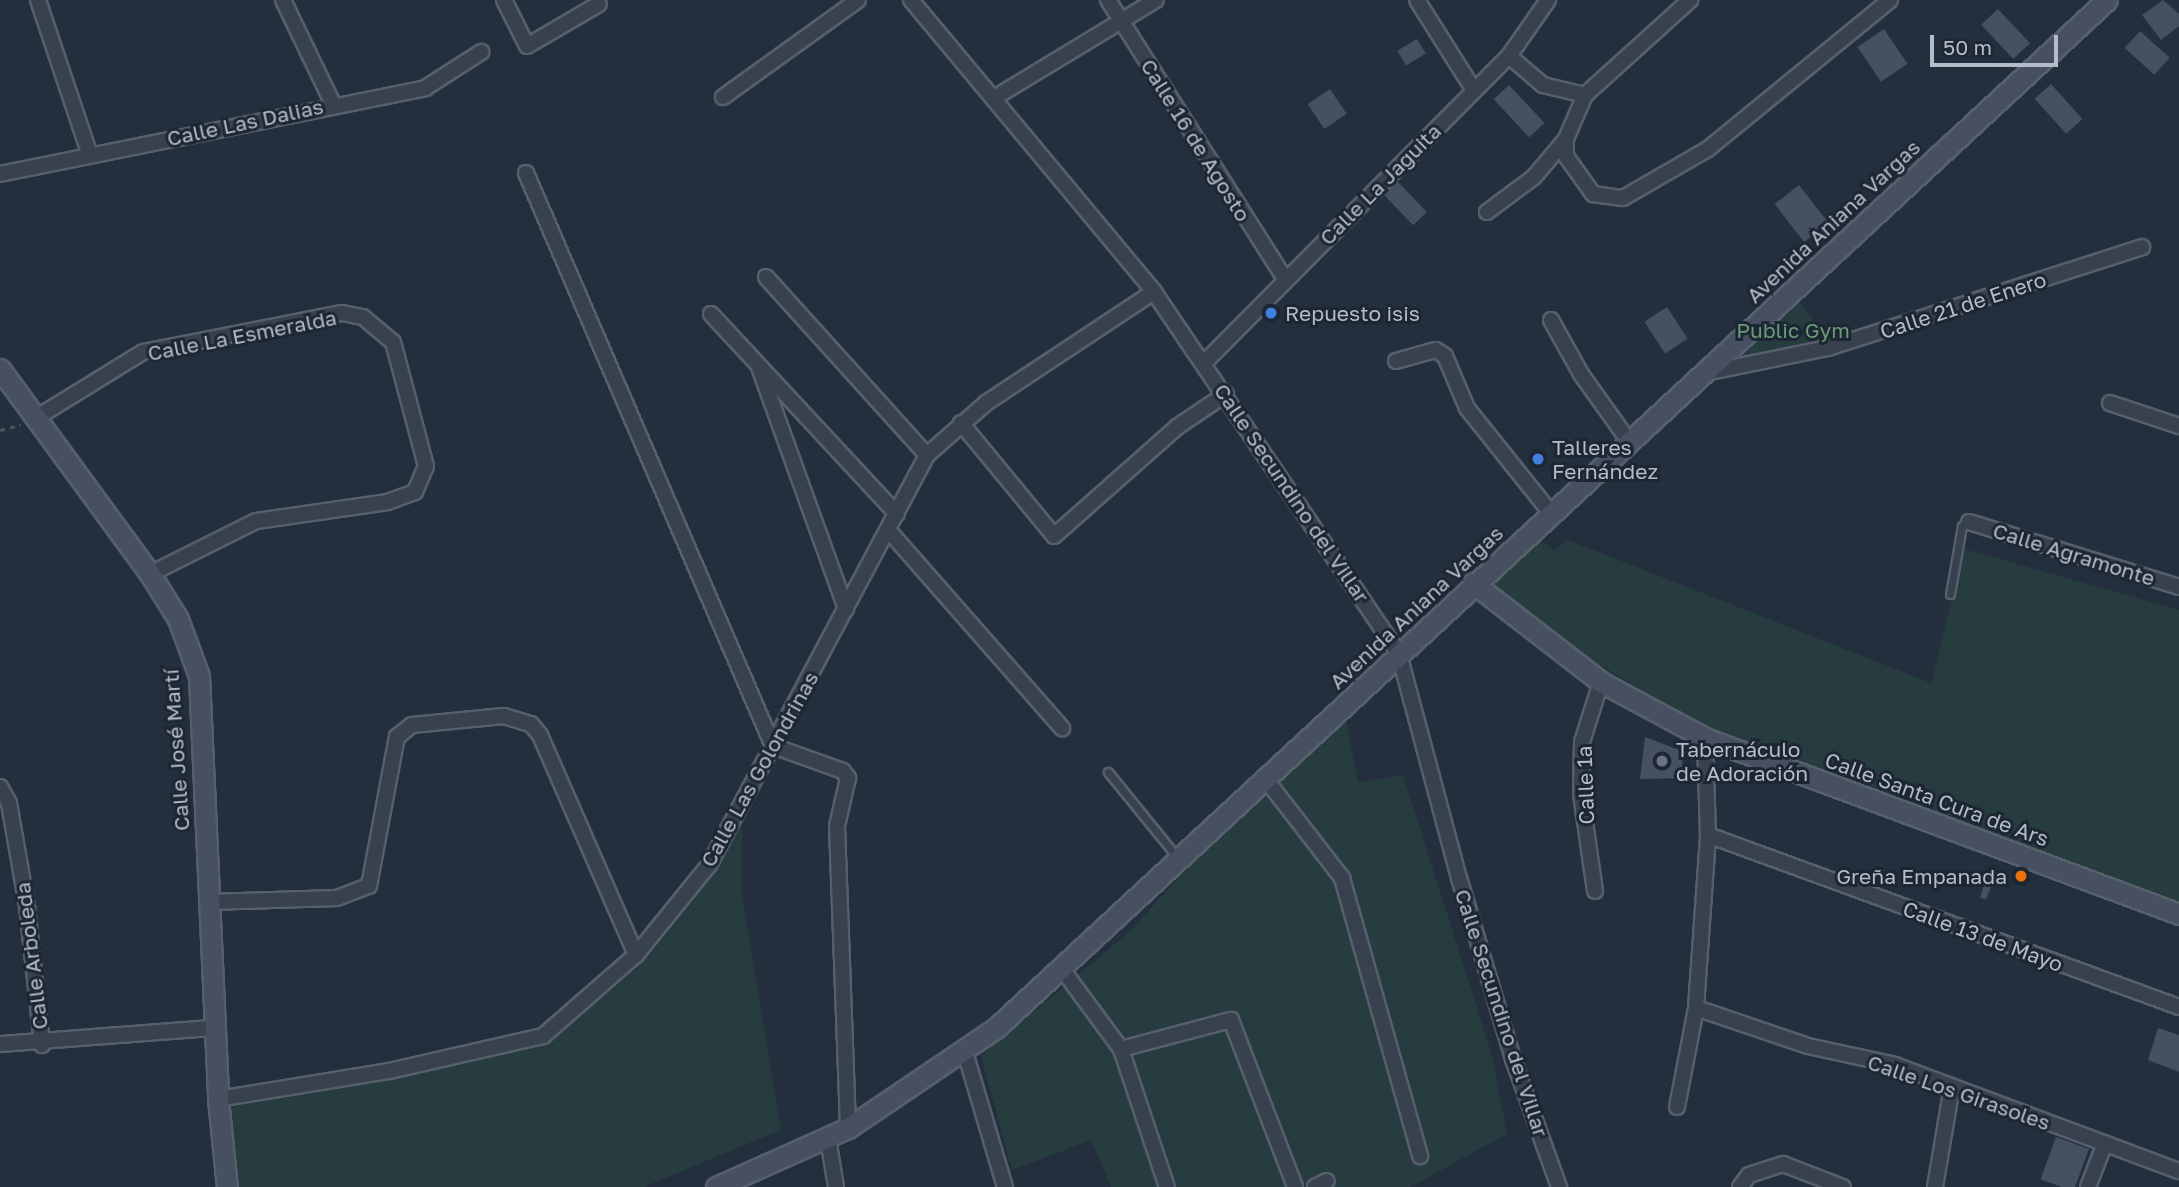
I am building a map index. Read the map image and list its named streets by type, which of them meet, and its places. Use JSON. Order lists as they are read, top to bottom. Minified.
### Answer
{"streets":{"main road":["Avenida Aniana Vargas","Calle José Martí","Calle Santa Cura de Ars"],"street":["Calle Las Dalias","Calle 16 de Agosto","Calle La Jaguita","Calle 21 de Enero","Calle La Esmeralda","Calle Secundino del Villar","Calle Agramonte","Calle Las Golondrinas","Calle 1ª","Calle 13 de Mayo","Calle Arboleda","Calle Los Girasoles"]},"crossings":[["Calle 16 de Agosto","Calle La Jaguita"],["Calle La Jaguita","Calle Secundino del Villar"],["Avenida Aniana Vargas","Calle 21 de Enero"],["Avenida Aniana Vargas","Calle Secundino del Villar"],["Avenida Aniana Vargas","Calle Santa Cura de Ars"],["Calle La Esmeralda","Calle José Martí"],["Calle Secundino del Villar","Calle Las Golondrinas"],["Calle José Martí","Calle Las Golondrinas"],["Calle José Martí","Calle Arboleda"],["Calle 1ª","Calle Santa Cura de Ars"]],"parks":["Public Gym"],"places":["Repuesto isis","Talleres Fernández","Tabernáculo de Adoración","Greña Empanada"],"scale_bar":"50 m"}
